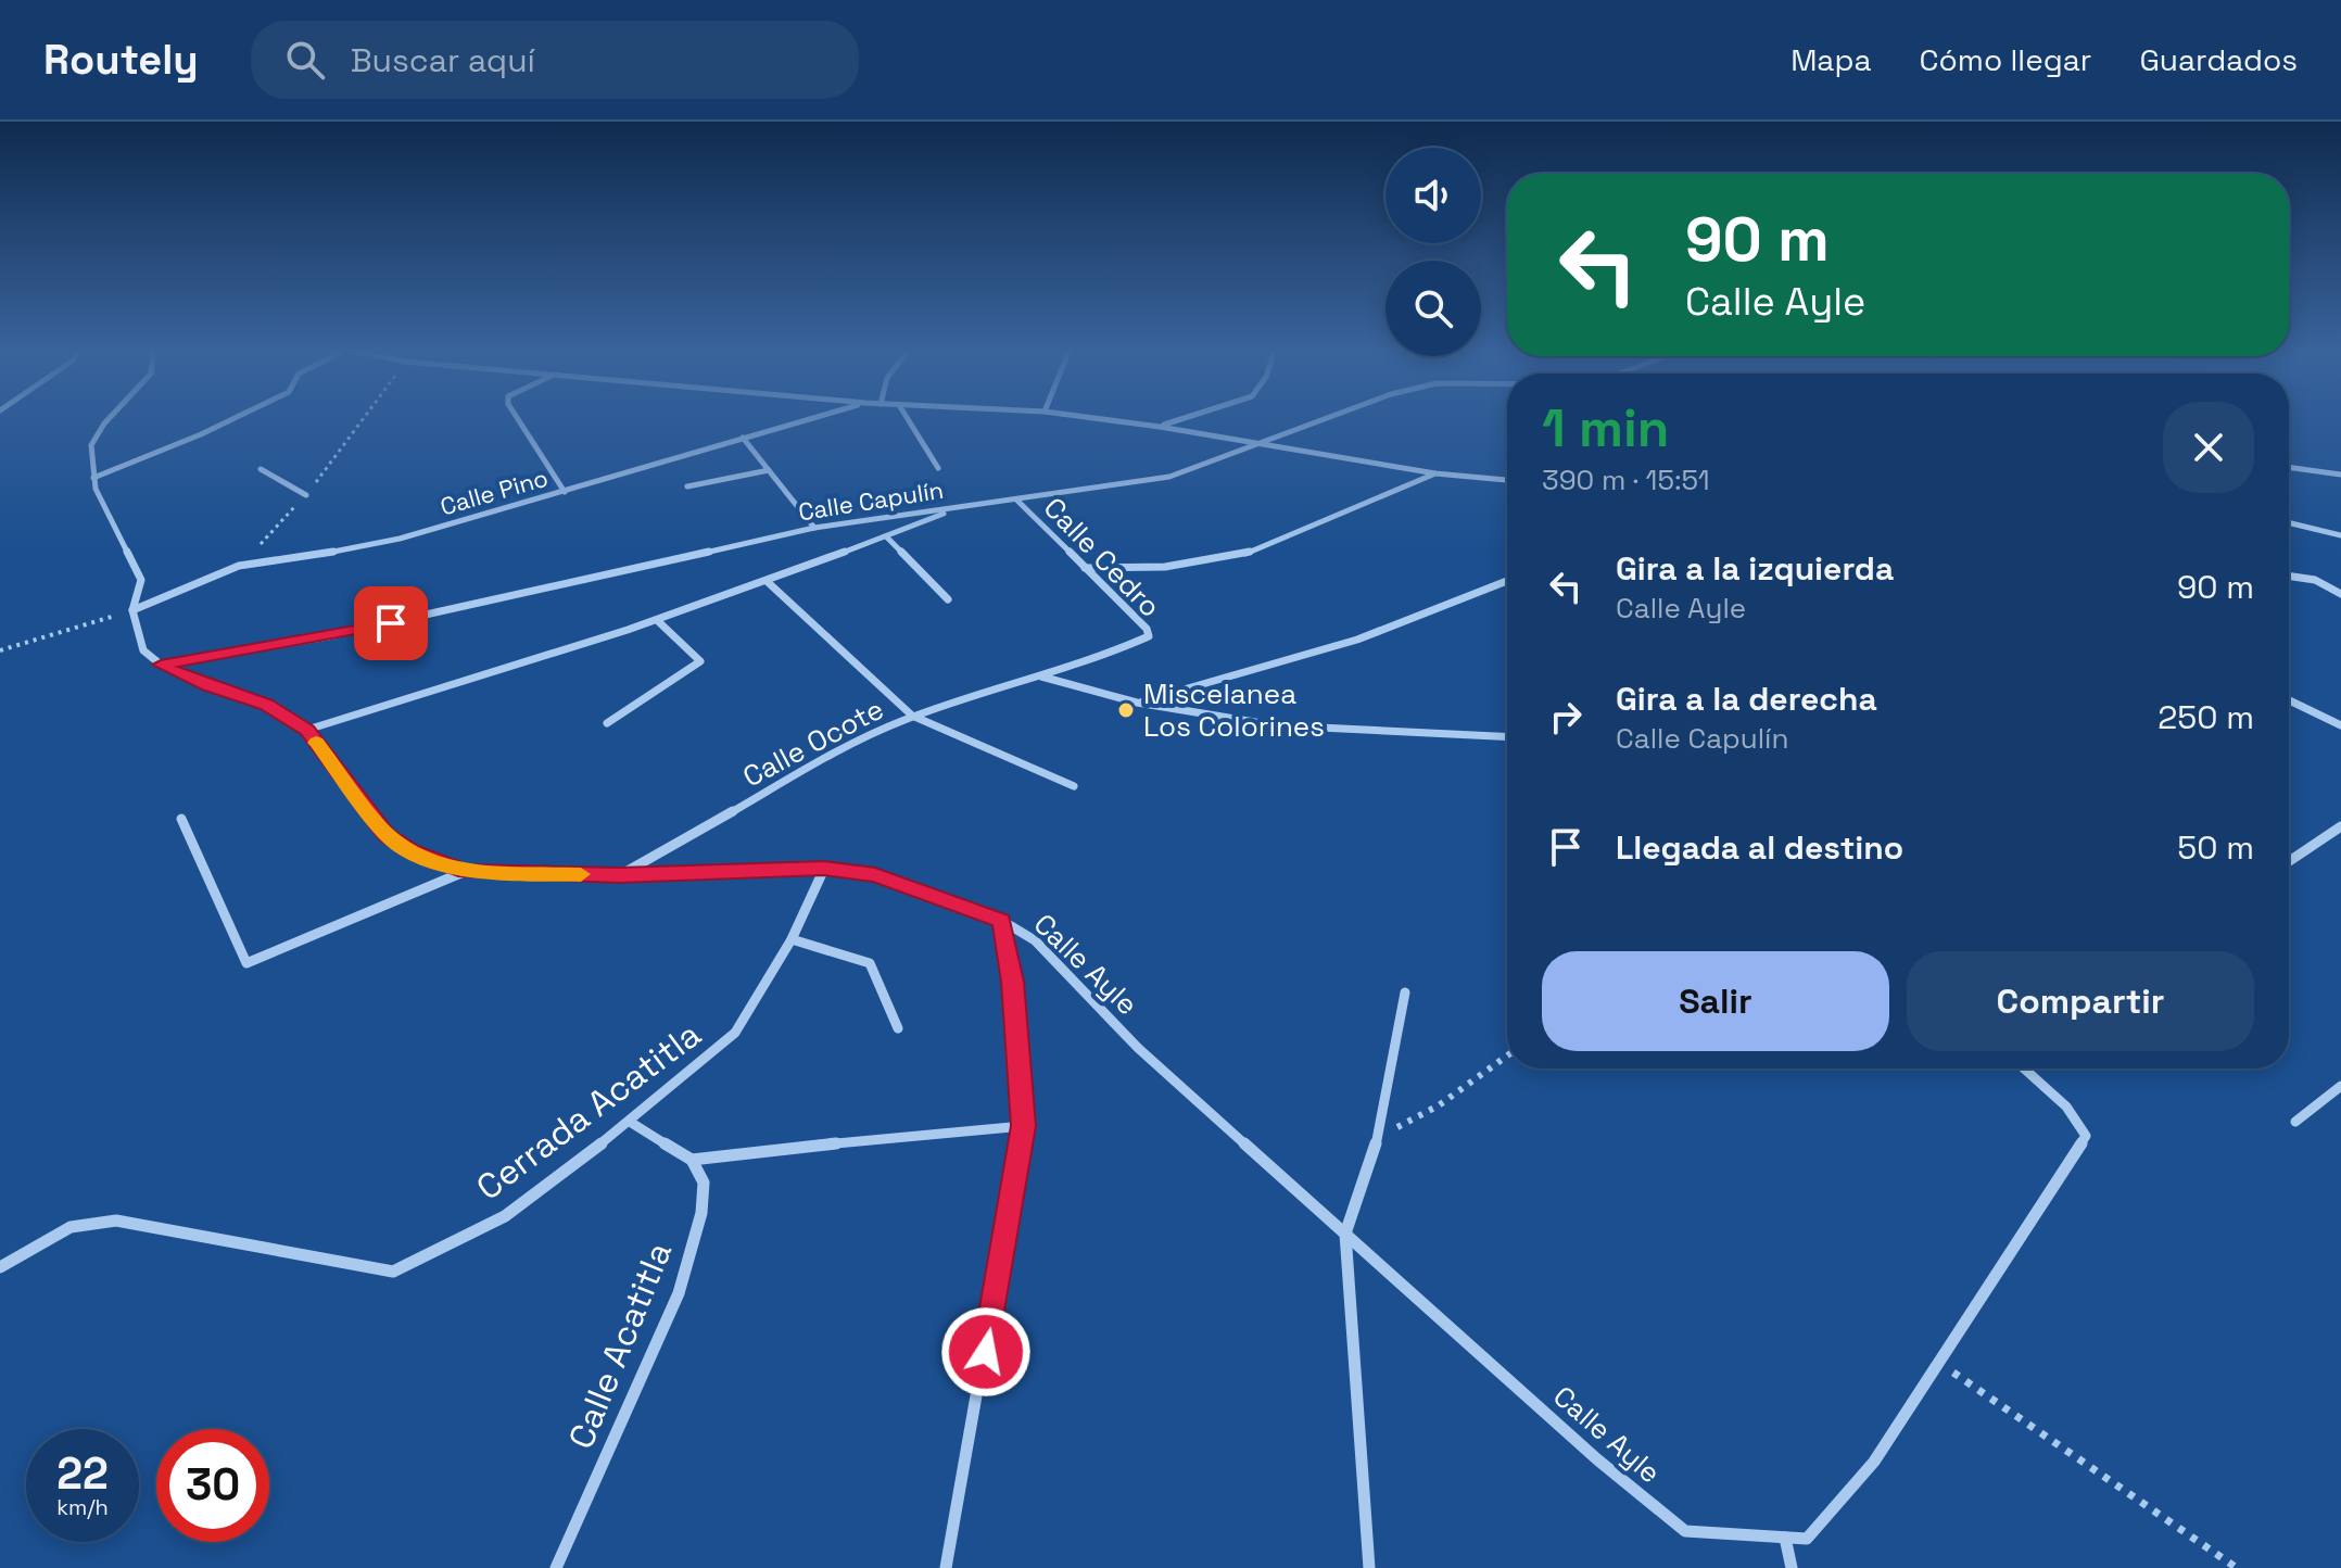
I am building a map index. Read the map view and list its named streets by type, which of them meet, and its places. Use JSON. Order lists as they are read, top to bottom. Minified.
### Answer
{"streets":{"street":["Calle Pino","Calle Capulín","Calle Cedro","Calle Ocote","Calle Ayle","Cerrada Acatitla","Calle Acatitla"]},"crossings":[["Calle Capulín","Calle Cedro"],["Calle Capulín","Calle Ayle"],["Calle Cedro","Calle Ocote"],["Calle Ocote","Calle Ayle"],["Calle Ayle","Cerrada Acatitla"]],"places":["Miscelanea Los Colorines"],"page":{"header":"Routely","search":"Buscar aquí","nav":["Mapa","Cómo llegar","Guardados"],"turn":["90 m","Calle Ayle"],"heading":["1 min","390 m · 15:51"],"list":[{"name":"Gira a la izquierda","note":"Calle Ayle","value":"90 m"},{"name":"Gira a la derecha","note":"Calle Capulín","value":"250 m"},{"name":"Llegada al destino","value":"50 m"}],"buttons":["Salir","Compartir"],"speed":"22 km/h","limit":"30"}}
